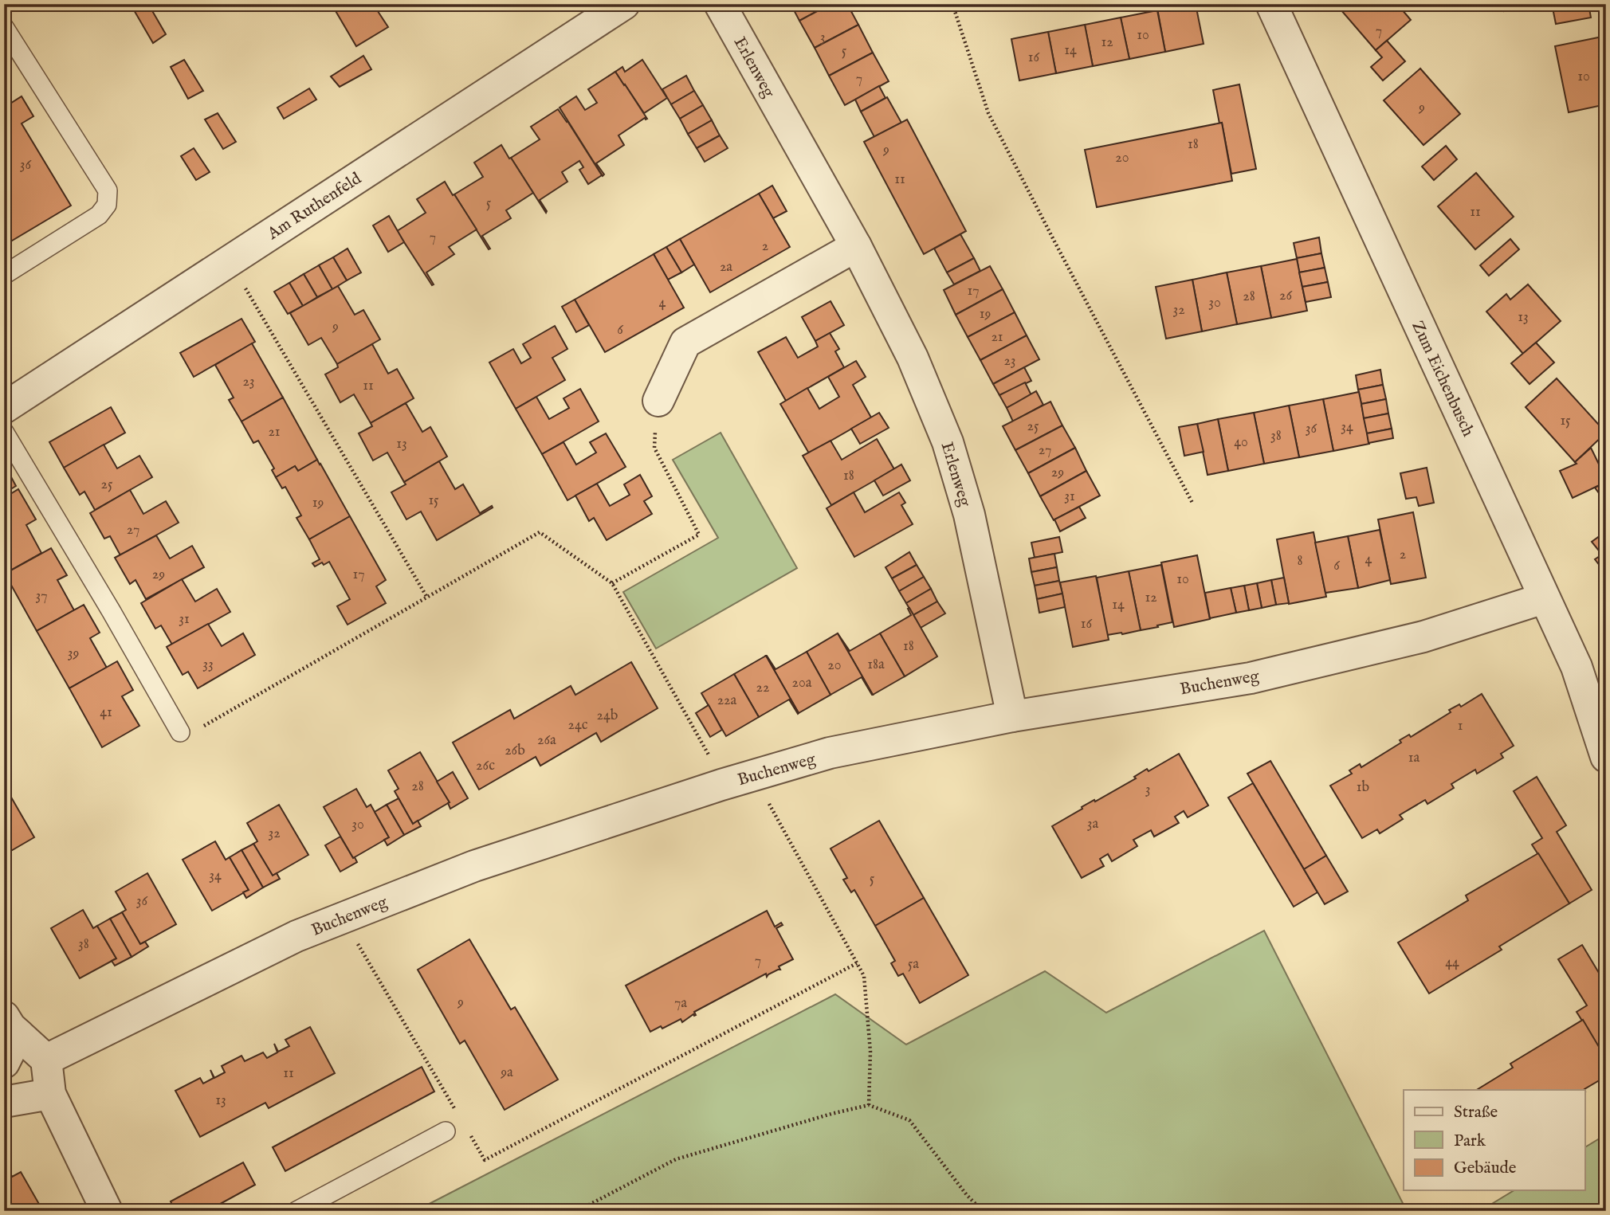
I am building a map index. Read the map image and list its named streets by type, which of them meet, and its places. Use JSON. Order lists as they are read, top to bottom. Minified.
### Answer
{"streets":{"street":["Erlenweg","Am Ruthenfeld","Zum Eichenbusch","Buchenweg"]},"crossings":[["Erlenweg","Buchenweg"],["Zum Eichenbusch","Buchenweg"]],"house_numbers":["7","10","3","12","14","5","16","10","7","9","18","9","20","36","11","5","11","7","2","2a","17","26","28","4","30","32","19","13","9","6","21","23","23","11","15","25","34","36","21","38","40","13","27","29","18","25","31","15","19","27","2","4","8","6","29","17","10","37","12","14","31","16","18","39","33","18a","20","20a","22","22a","41","24b","24c","1","26a","26b","1a","26c","28","1b","3","3a","30","32","34","5","36","38","7","44","5a","9","7a","9a","11","13"],"legend":["Straße","Park","Gebäude"]}
